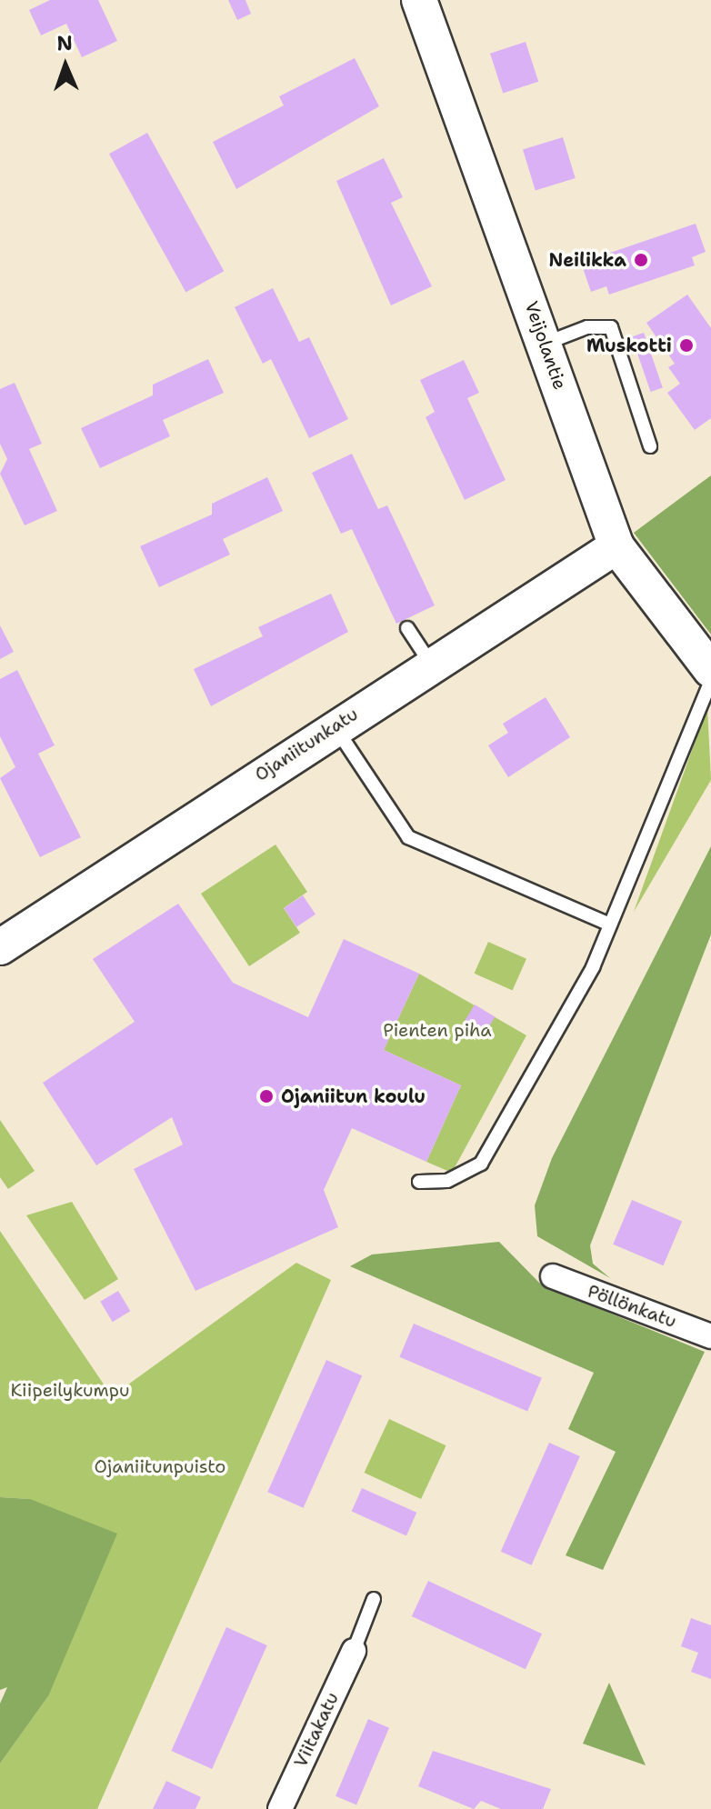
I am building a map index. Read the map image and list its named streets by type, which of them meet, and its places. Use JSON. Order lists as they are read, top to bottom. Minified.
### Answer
{"streets":{"street":["Veijolantie","Ojaniitunkatu","Pöllönkatu","Viitakatu"]},"crossings":[["Veijolantie","Ojaniitunkatu"]],"parks":["Pienten piha","Kiipeilykumpu","Ojaniitunpuisto"],"places":["Neilikka","Muskotti","Ojaniitun koulu"],"north":"top"}
